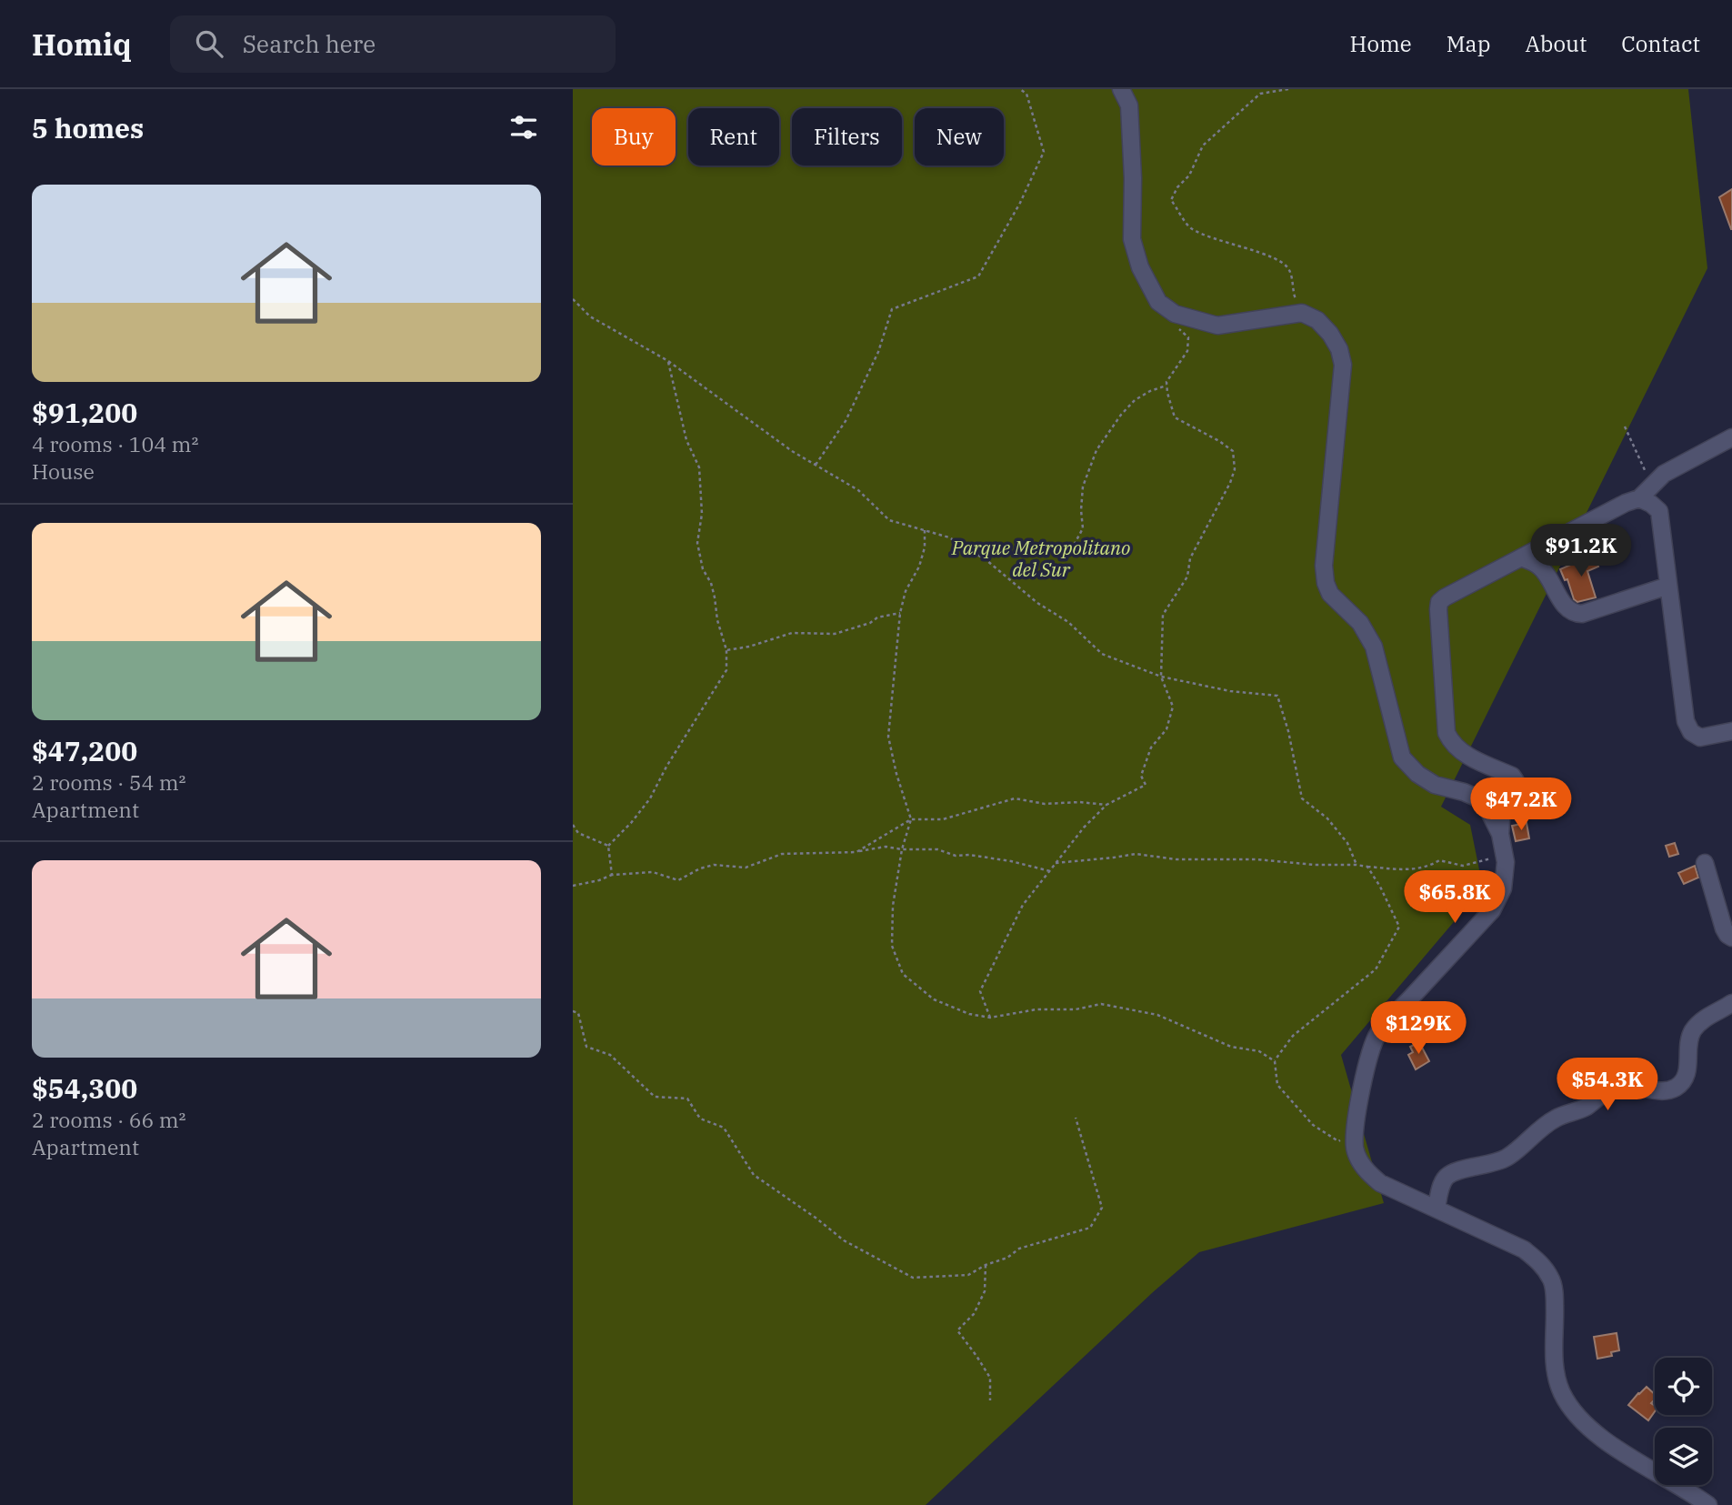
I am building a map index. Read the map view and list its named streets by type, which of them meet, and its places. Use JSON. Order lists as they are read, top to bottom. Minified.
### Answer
{"parks":["Parque Metropolitano del Sur"],"page":{"header":"Homiq","search":"Search here","nav":["Home","Map","About","Contact"],"heading":"5 homes","chip":["Buy","Rent","Filters","New"],"list":[{"name":"$91,200","note":"4 rooms · 104 m² · House"},{"name":"$47,200","note":"2 rooms · 54 m² · Apartment"},{"name":"$54,300","note":"2 rooms · 66 m² · Apartment"}],"price":["$91.2K","$47.2K","$65.8K","$129K","$54.3K"]}}
